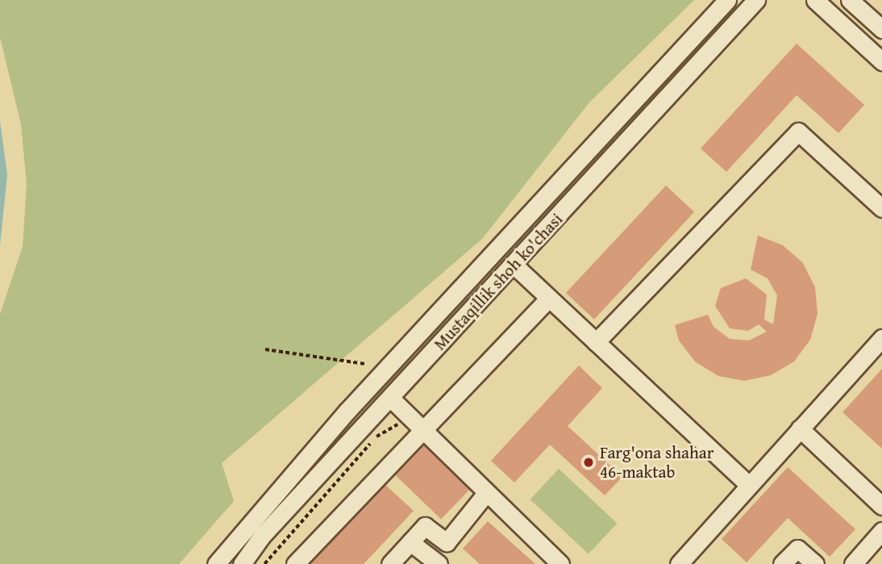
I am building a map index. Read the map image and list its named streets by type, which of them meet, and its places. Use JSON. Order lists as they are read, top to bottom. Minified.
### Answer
{"streets":{"street":["Mustaqillik shoh ko'chasi"]},"places":["Farg'ona shahar 46-maktab"]}
